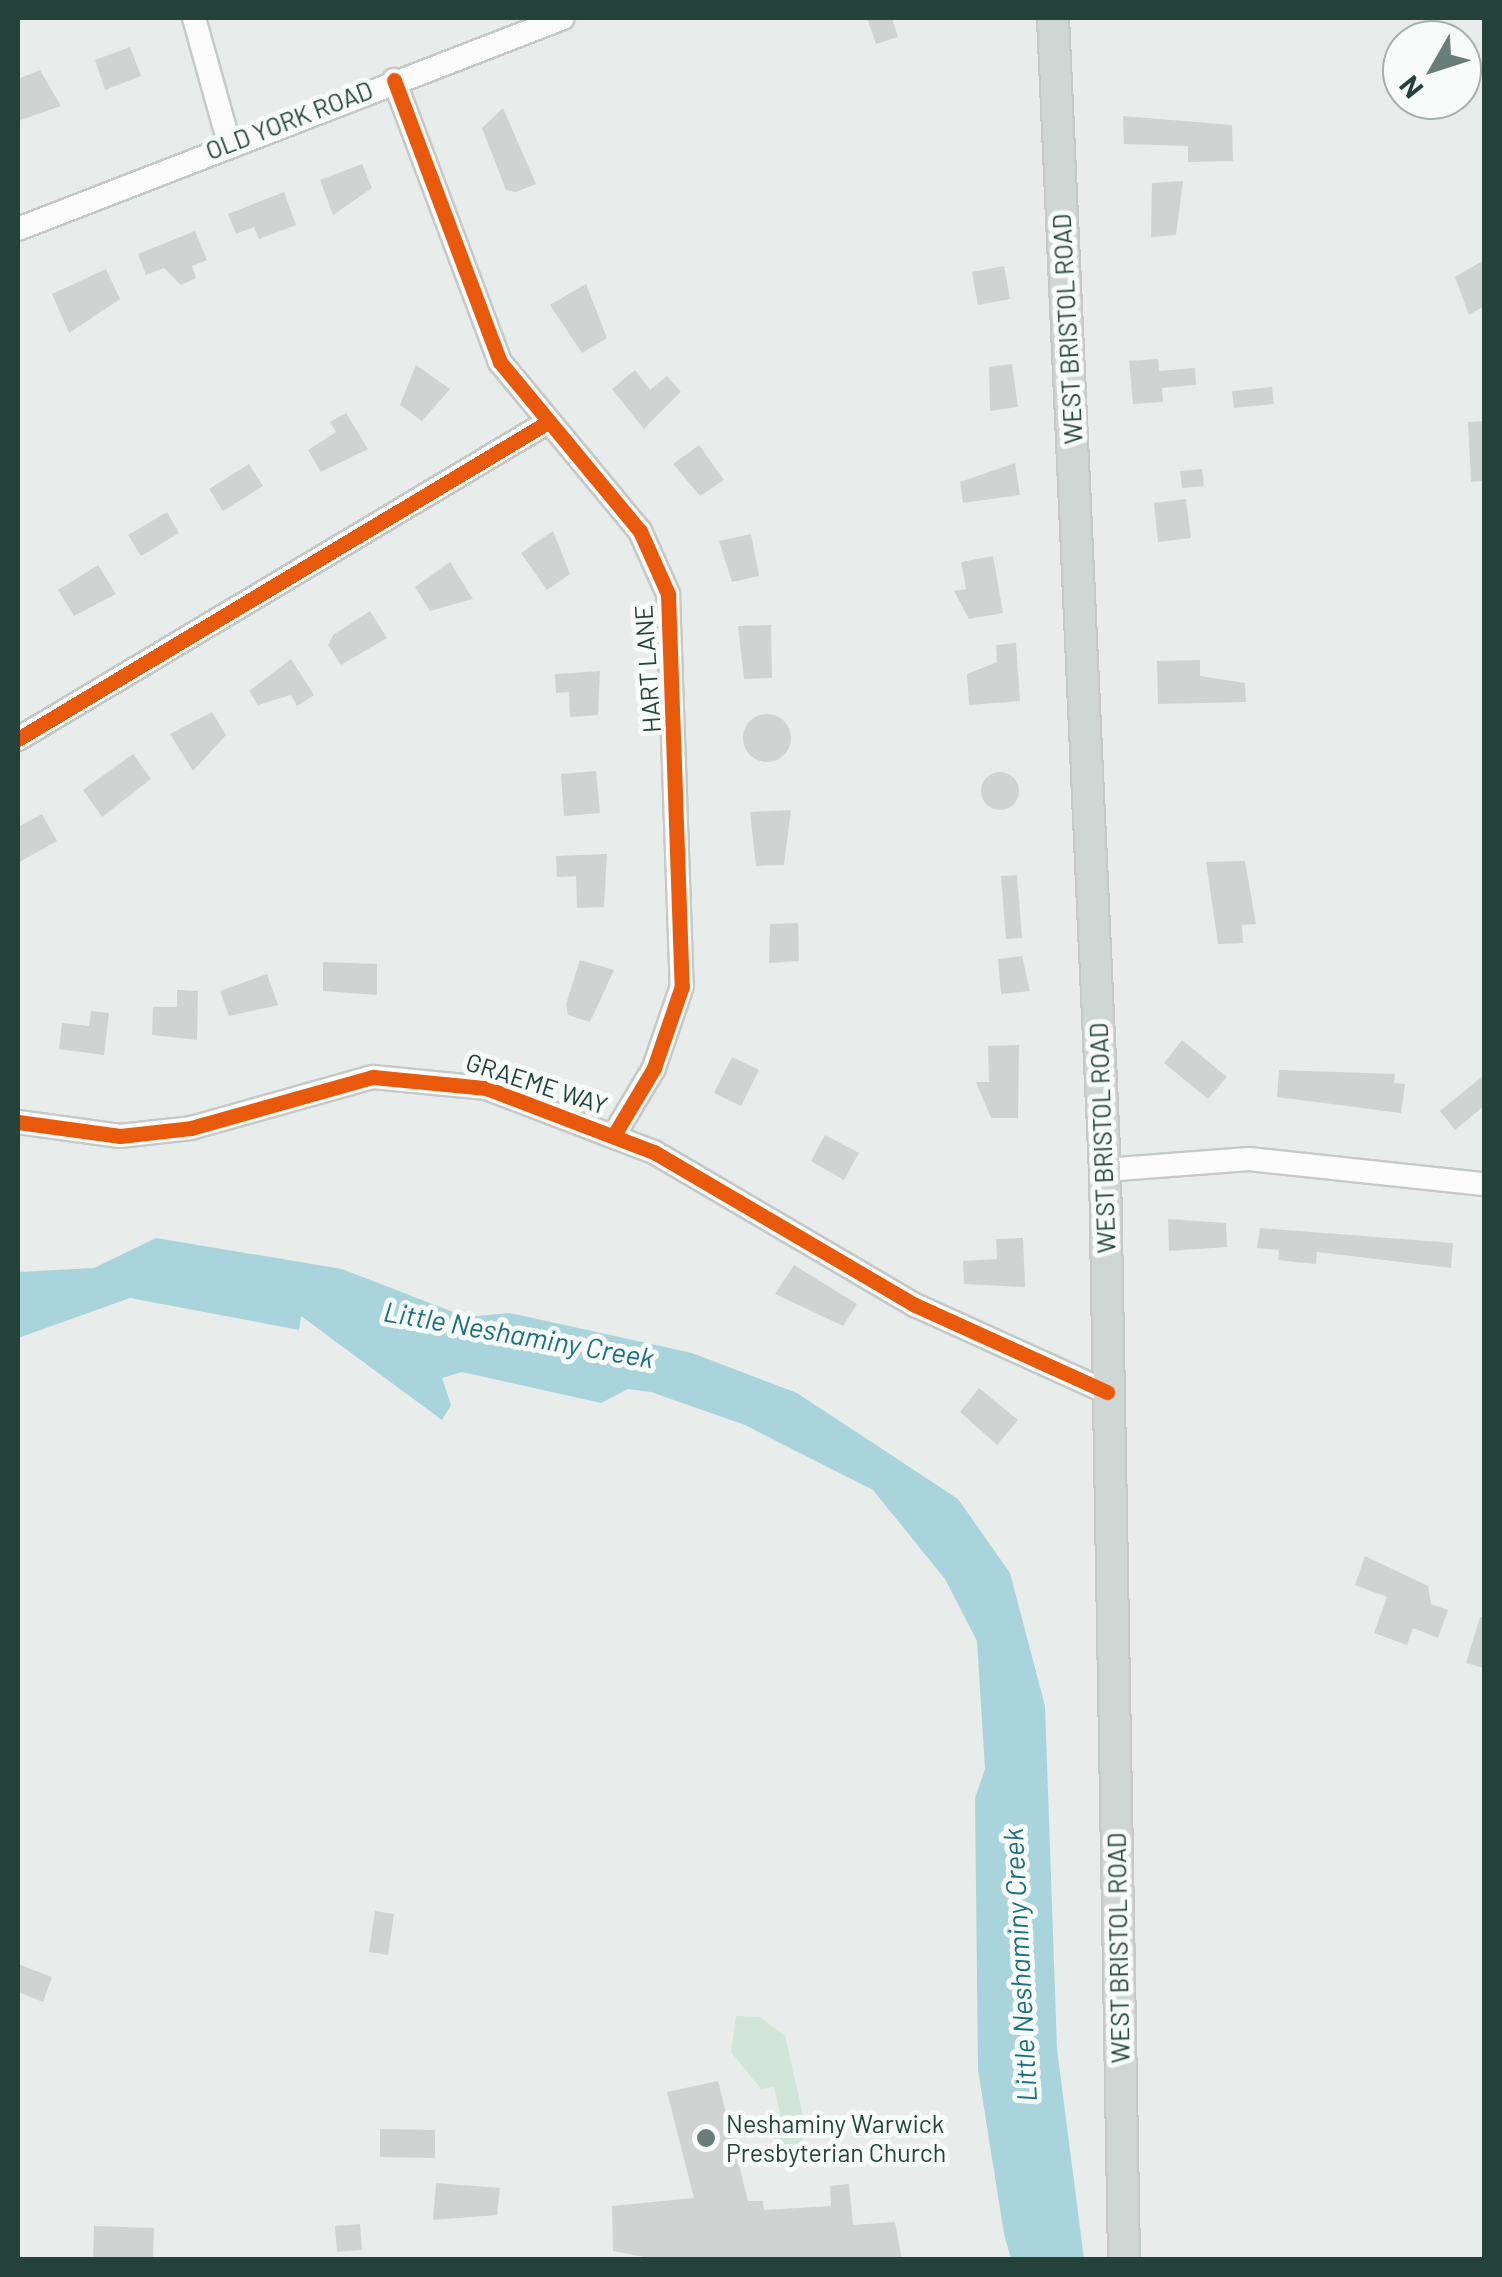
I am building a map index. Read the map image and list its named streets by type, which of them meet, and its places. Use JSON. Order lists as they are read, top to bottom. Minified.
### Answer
{"streets":{"main road":["WEST BRISTOL ROAD"],"street":["OLD YORK ROAD","HART LANE","GRAEME WAY"]},"crossings":[["OLD YORK ROAD","HART LANE"],["WEST BRISTOL ROAD","GRAEME WAY"],["HART LANE","GRAEME WAY"]],"water":["Little Neshaminy Creek"],"places":["Neshaminy Warwick Presbyterian Church"],"north":"bottom left"}
